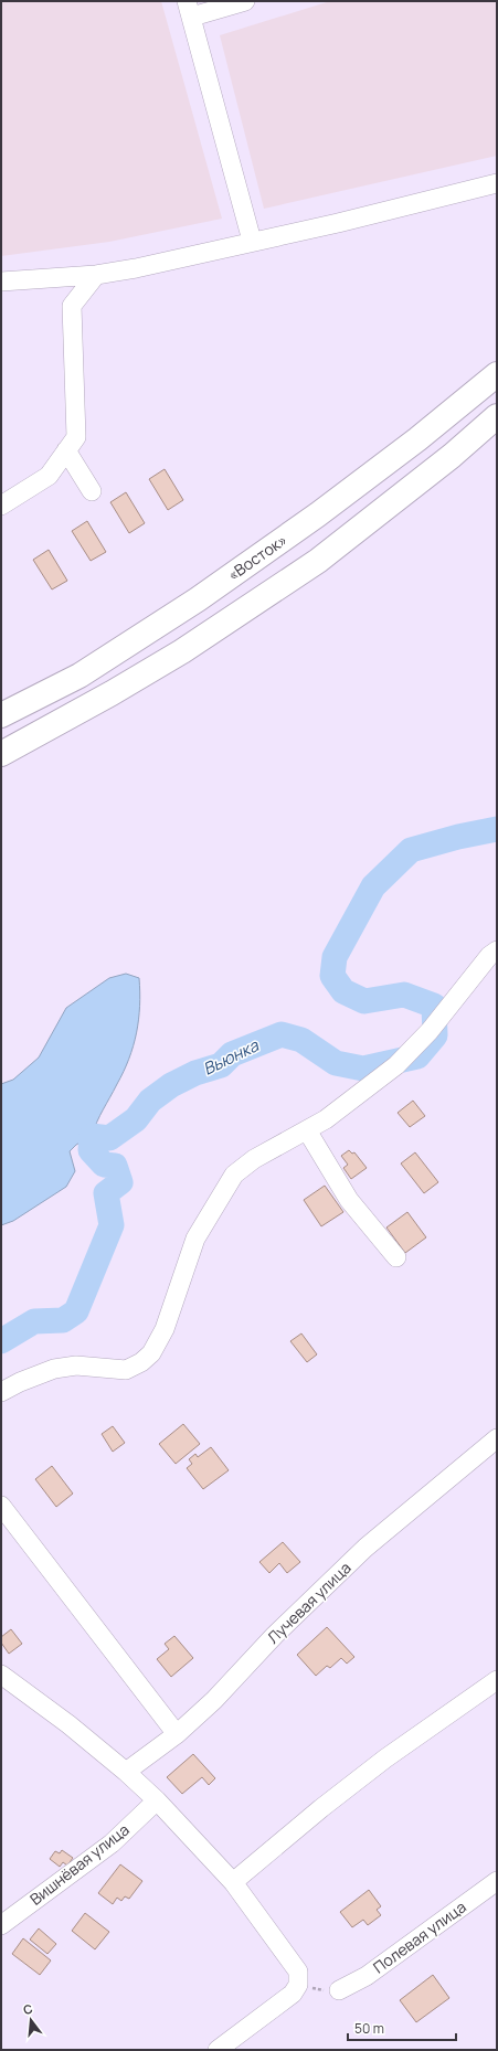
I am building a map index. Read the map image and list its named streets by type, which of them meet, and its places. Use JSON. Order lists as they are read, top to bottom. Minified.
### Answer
{"streets":{"highway":["«Восток»"],"street":["Лучевая улица","Вишнёвая улица","Полевая улица"]},"water":["Вьюнка"],"scale_bar":"50 m","north":"top"}
